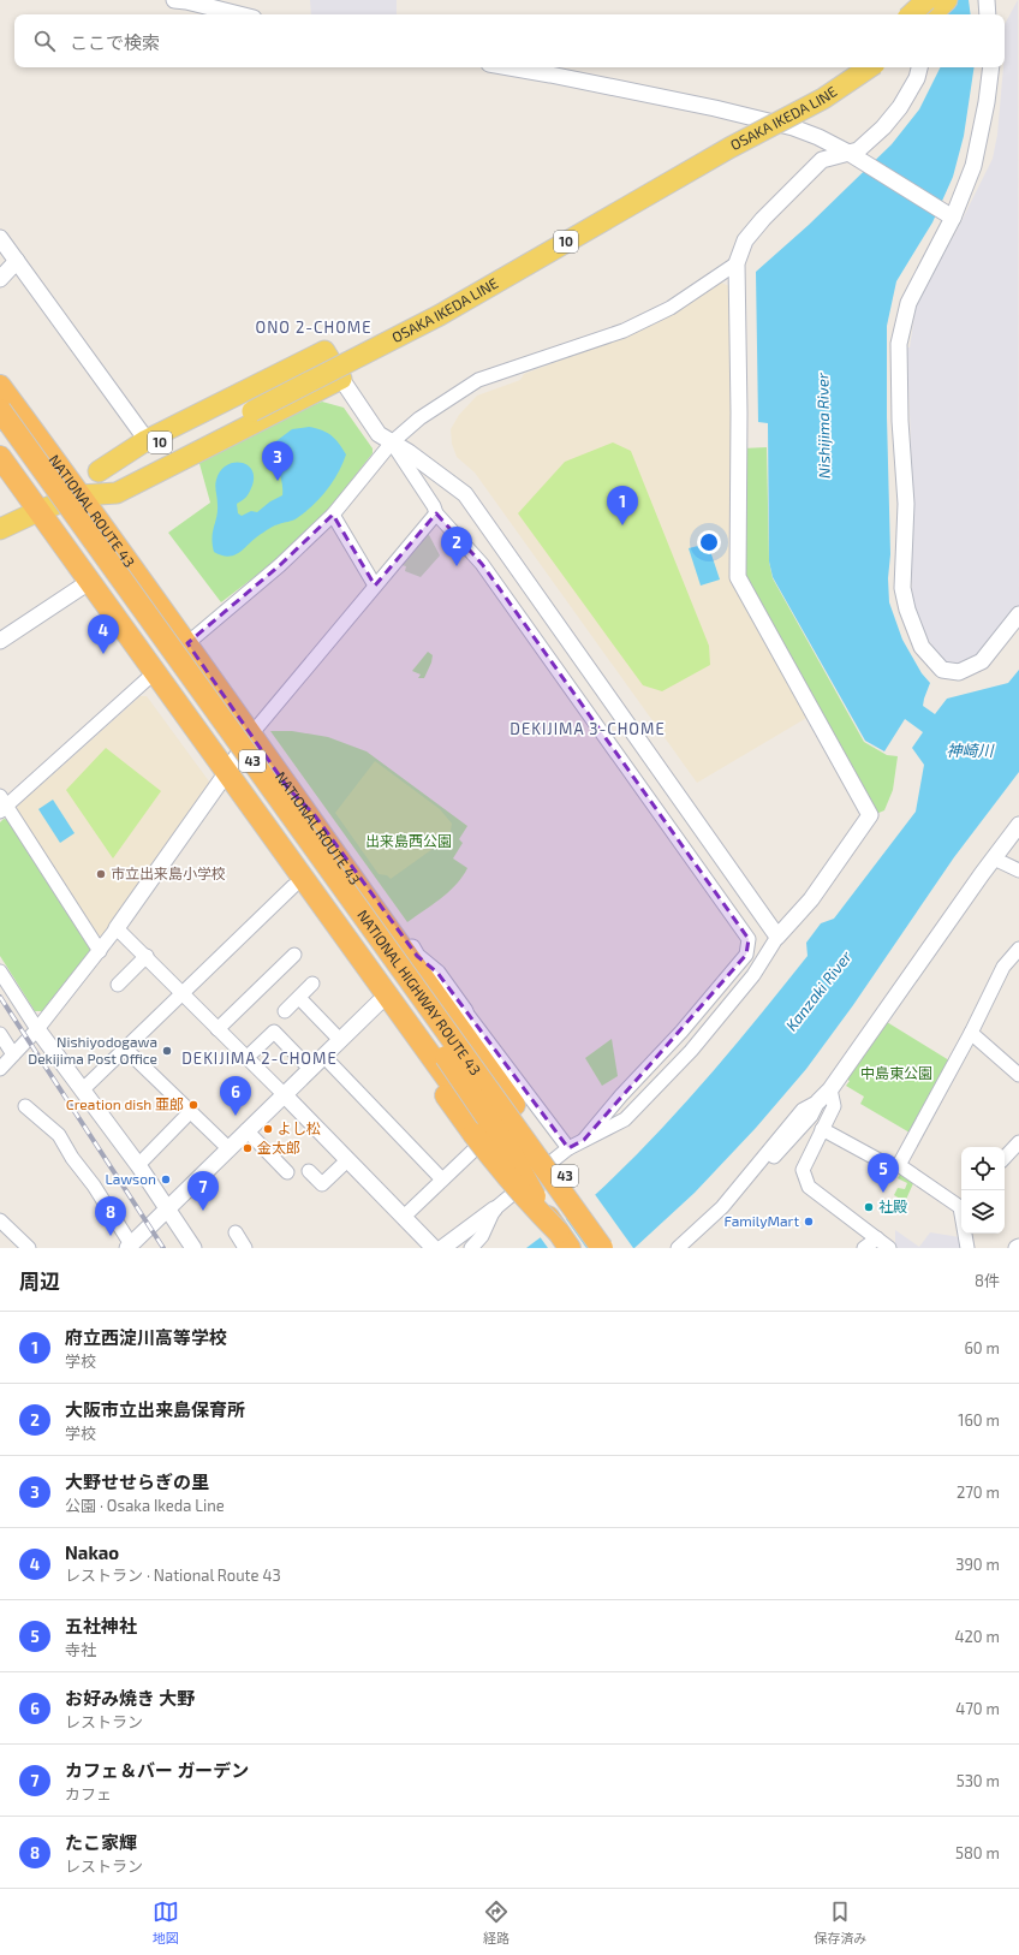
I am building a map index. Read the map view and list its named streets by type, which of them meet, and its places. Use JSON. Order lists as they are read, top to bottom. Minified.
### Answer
{"streets":{"highway":["NATIONAL ROUTE 43","43","NATIONAL HIGHWAY ROUTE 43"],"main road":["OSAKA IKEDA LINE","10"]},"crossings":[["OSAKA IKEDA LINE","NATIONAL ROUTE 43"],["OSAKA IKEDA LINE","43"],["43","NATIONAL HIGHWAY ROUTE 43"]],"districts":["ONO 2-CHOME","DEKIJIMA 3-CHOME","DEKIJIMA 2-CHOME"],"water":["Nishijima River","神崎川","Kanzaki River"],"parks":["出来島西公園","中島東公園"],"places":["市立出来島小学校","Nishiyodogawa Dekijima Post Office","Creation dish 亜郎","よし松","金太郎","Lawson","社殿","FamilyMart"],"page":{"search":"ここで検索","pins":["3","1","2","4","6","5","7","8"],"heading":["周辺","8件"],"list":[{"mark":"1","name":"府立西淀川高等学校","note":"学校","value":"60 m"},{"mark":"2","name":"大阪市立出来島保育所","note":"学校","value":"160 m"},{"mark":"3","name":"大野せせらぎの里","note":"公園 · Osaka Ikeda Line","value":"270 m"},{"mark":"4","name":"Nakao","note":"レストラン · National Route 43","value":"390 m"},{"mark":"5","name":"五社神社","note":"寺社","value":"420 m"},{"mark":"6","name":"お好み焼き 大野","note":"レストラン","value":"470 m"},{"mark":"7","name":"カフェ＆バー ガーデン","note":"カフェ","value":"530 m"},{"mark":"8","name":"たこ家輝","note":"レストラン","value":"580 m"}],"nav":["地図","経路","保存済み"]}}
